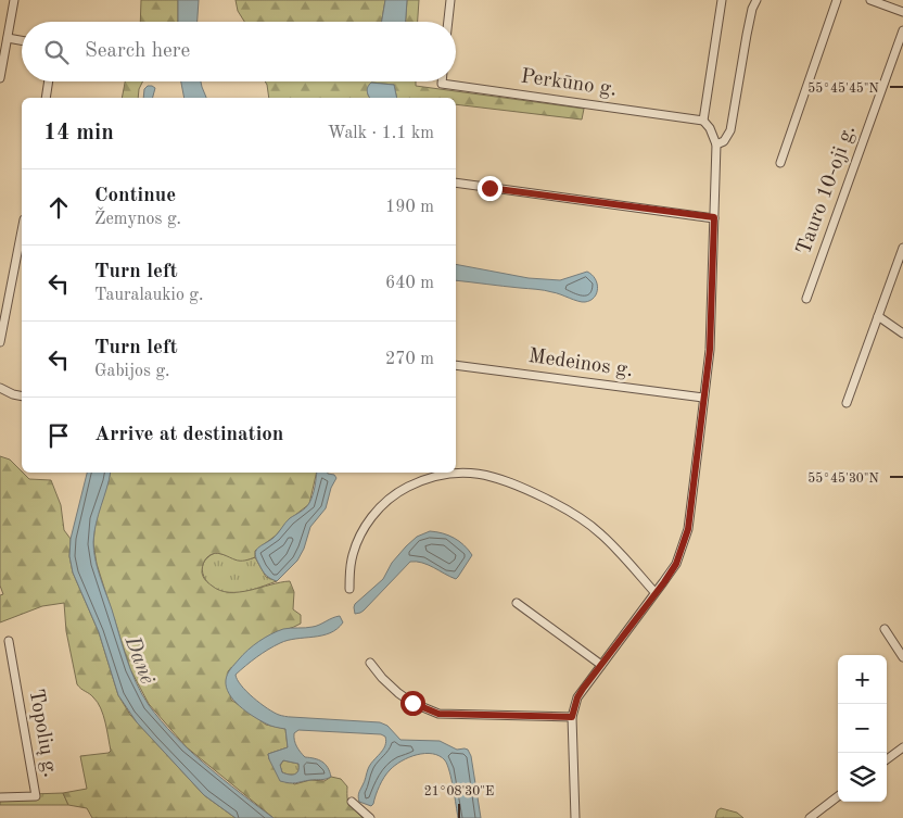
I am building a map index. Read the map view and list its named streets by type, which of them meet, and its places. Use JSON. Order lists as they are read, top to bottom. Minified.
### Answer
{"streets":{"street":["Perkūno g.","Tauro 10-oji g.","Medeinos g.","Topolių g."]},"water":["Danė"],"page":{"search":"Search here","heading":["14 min","Walk · 1.1 km"],"list":[["Continue","Žemynos g.","190 m"],["Turn left","Tauralaukio g.","640 m"],["Turn left","Gabijos g.","270 m"],"Arrive at destination"],"map_buttons":["+","−"]},"coordinates":["55°45'45\"N","55°45'30\"N","21°08'30\"E"]}
